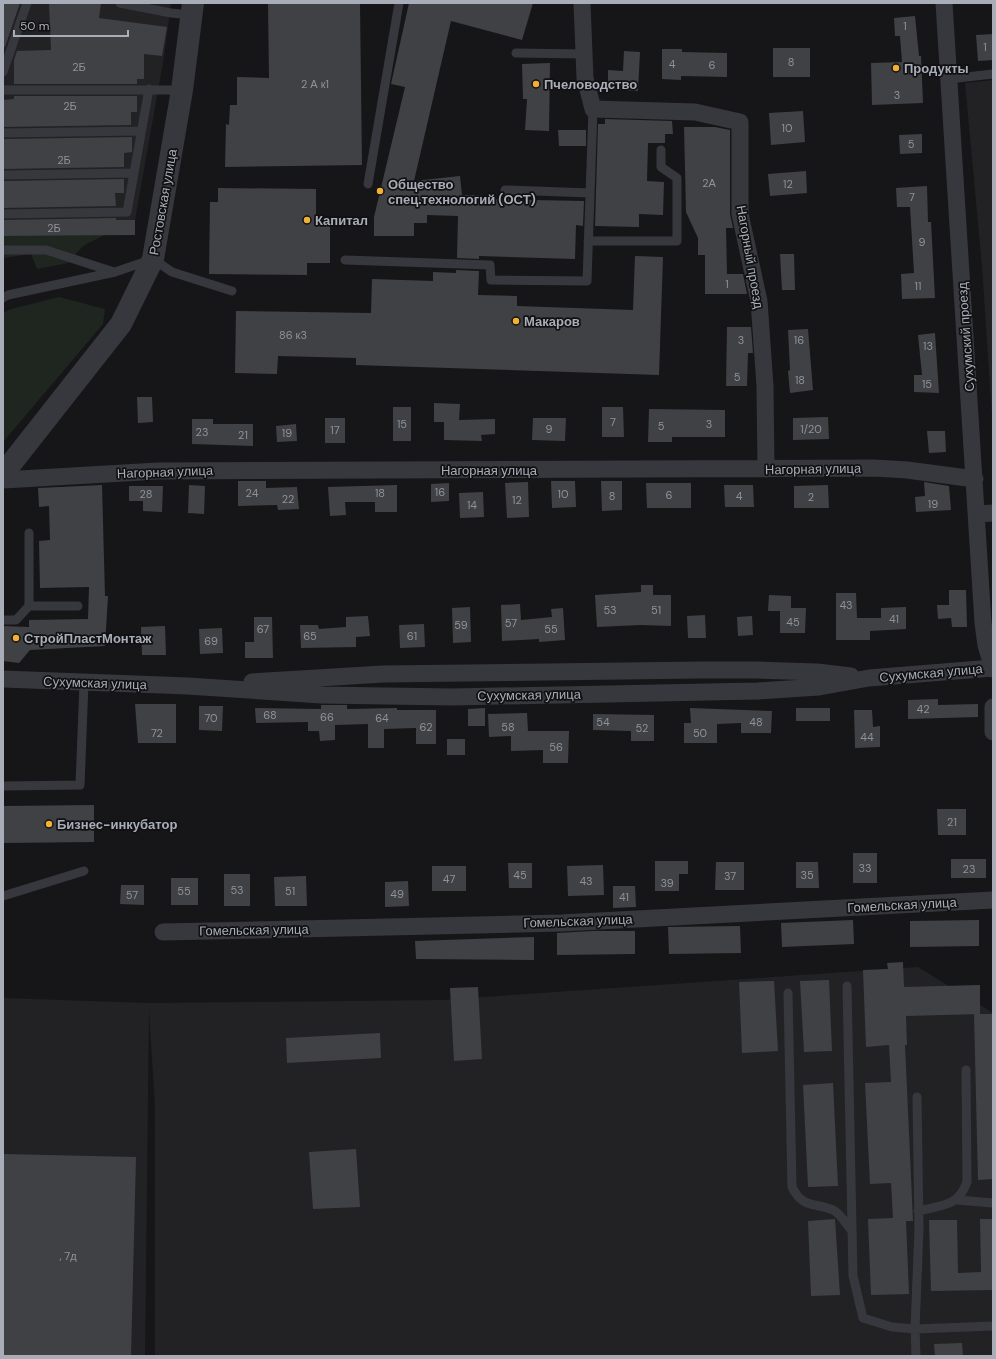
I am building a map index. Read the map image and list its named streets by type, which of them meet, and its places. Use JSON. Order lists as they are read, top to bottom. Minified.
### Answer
{"streets":{"street":["Ростовская улица","Нагорный проезд","Сухумский проезд","Нагорная улица","Сухумская улица","Гомельская улица"]},"crossings":[["Нагорный проезд","Нагорная улица"],["Сухумский проезд","Нагорная улица"],["Сухумский проезд","Сухумская улица"]],"places":["Продукты","Пчеловодство","Общество спец.технологий (ОСТ)","Капитал","Макаров","СтройПластМонтаж","Бизнес-инкубатор"],"house_numbers":["1","1","8","4","6","2Б","2 А к1","3","2Б","10","5","2Б","2А","12","7","2Б","9","1","11","86 к3","3","16","13","5","18","15","7","15","3","5","9","1/20","17","23","19","21","16","24","18","28","10","6","8","4","2","22","12","19","14","43","53","51","41","45","57","59","67","55","65","61","69","42","68","66","70","64","54","48","62","58","52","72","50","44","56","21","33","23","45","35","37","47","43","39","53","55","51","49","57","41",", 7д"],"scale_bar":"50 m"}
